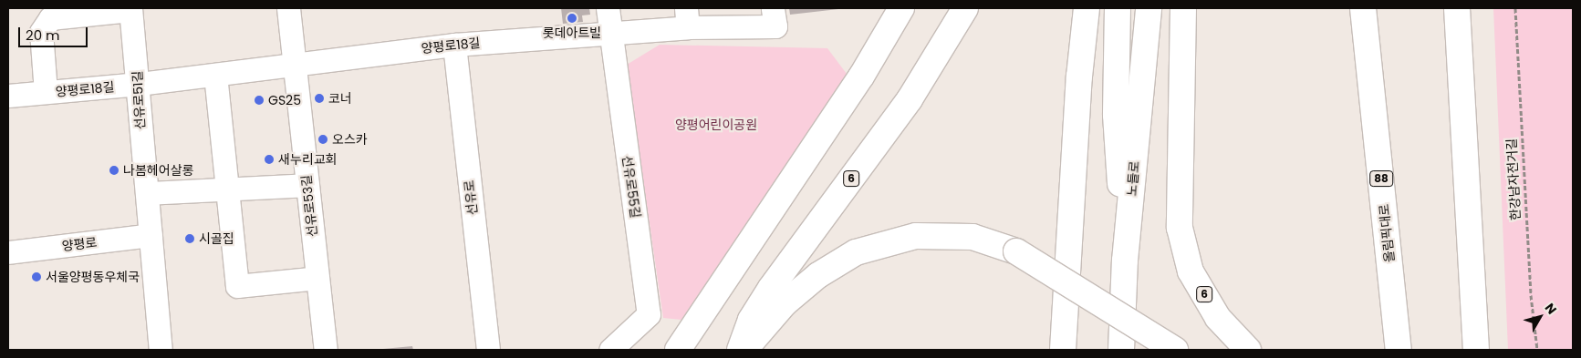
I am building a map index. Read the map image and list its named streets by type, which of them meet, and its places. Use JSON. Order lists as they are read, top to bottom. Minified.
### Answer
{"streets":{"main road":["6","노들로","88","올림픽대로"],"street":["양평로18길","선유로51길","선유로55길","선유로","선유로53길","양평로"],"path":["한강남자전거길"]},"crossings":[["양평로18길","선유로51길"],["양평로18길","선유로55길"],["양평로18길","선유로"],["양평로18길","선유로53길"],["선유로51길","양평로"]],"parks":["양평어린이공원"],"places":["롯데아트빌","코너","GS25","오스카","새누리교회","나봄헤어살롱","시골집","서울양평동우체국"],"scale_bar":"20 m","north":"top right"}
